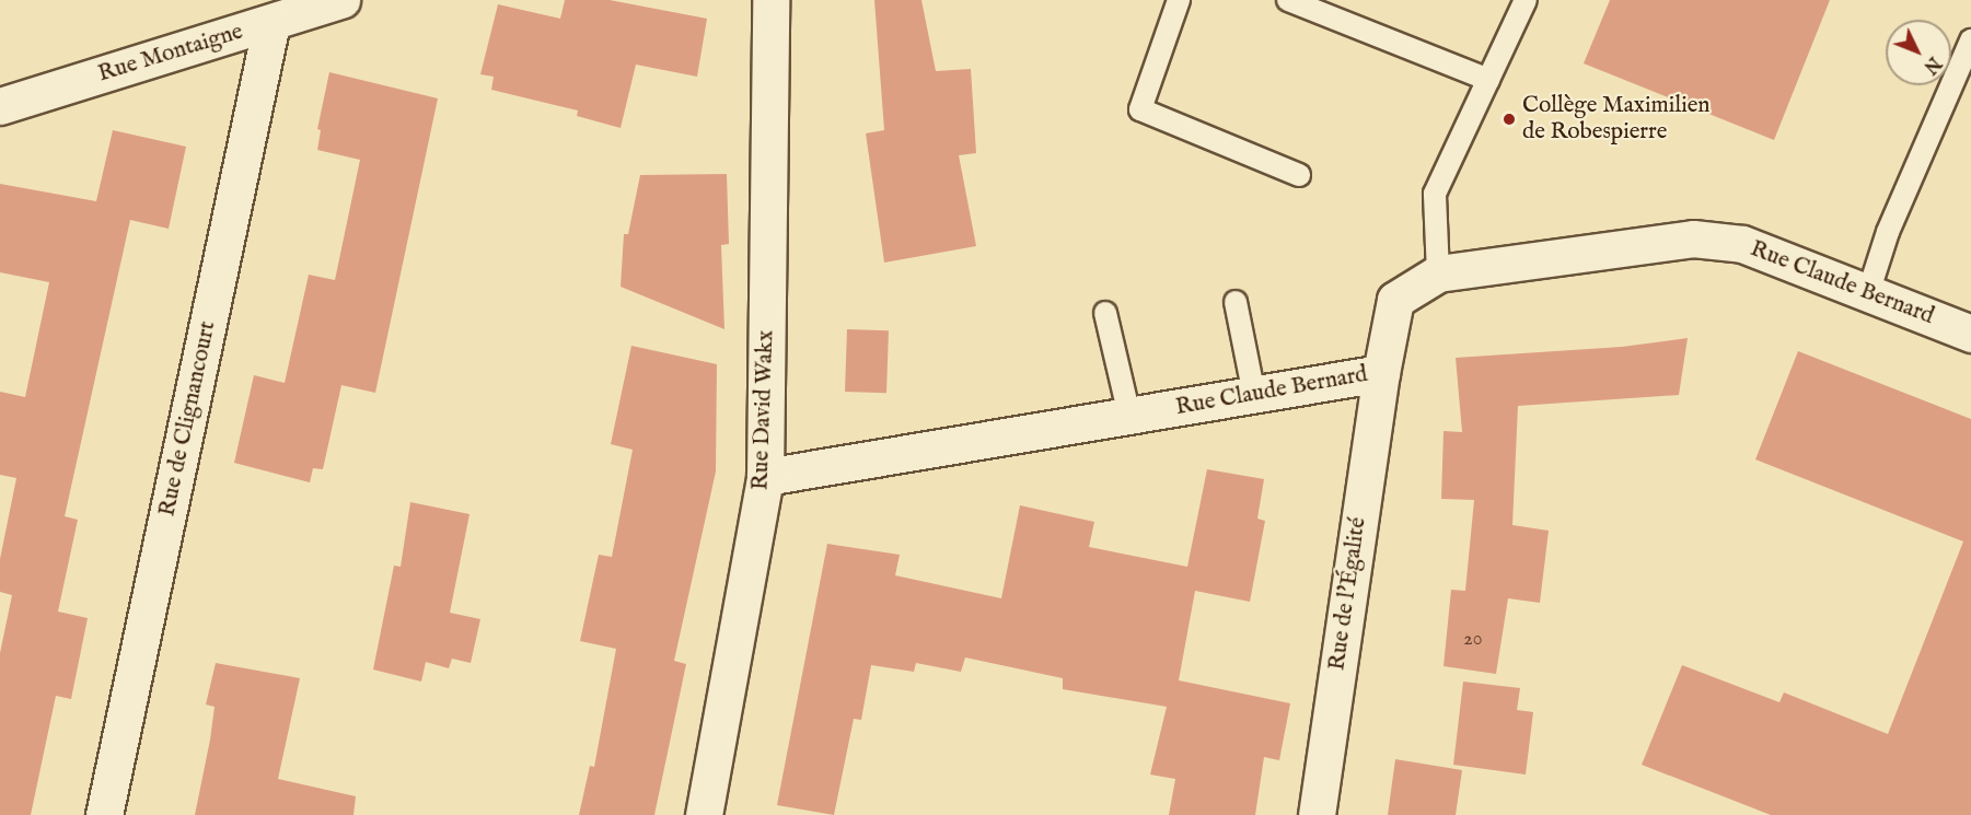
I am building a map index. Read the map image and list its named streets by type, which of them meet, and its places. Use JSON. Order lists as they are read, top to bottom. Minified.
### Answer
{"streets":{"street":["Rue Montaigne","Rue Claude Bernard","Rue David Wakx","Rue de Clignancourt","Rue de l'Égalité"]},"crossings":[["Rue Montaigne","Rue de Clignancourt"],["Rue Claude Bernard","Rue David Wakx"],["Rue Claude Bernard","Rue de l'Égalité"]],"places":["Collège Maximilien de Robespierre"],"house_numbers":["20"],"north":"bottom right"}
